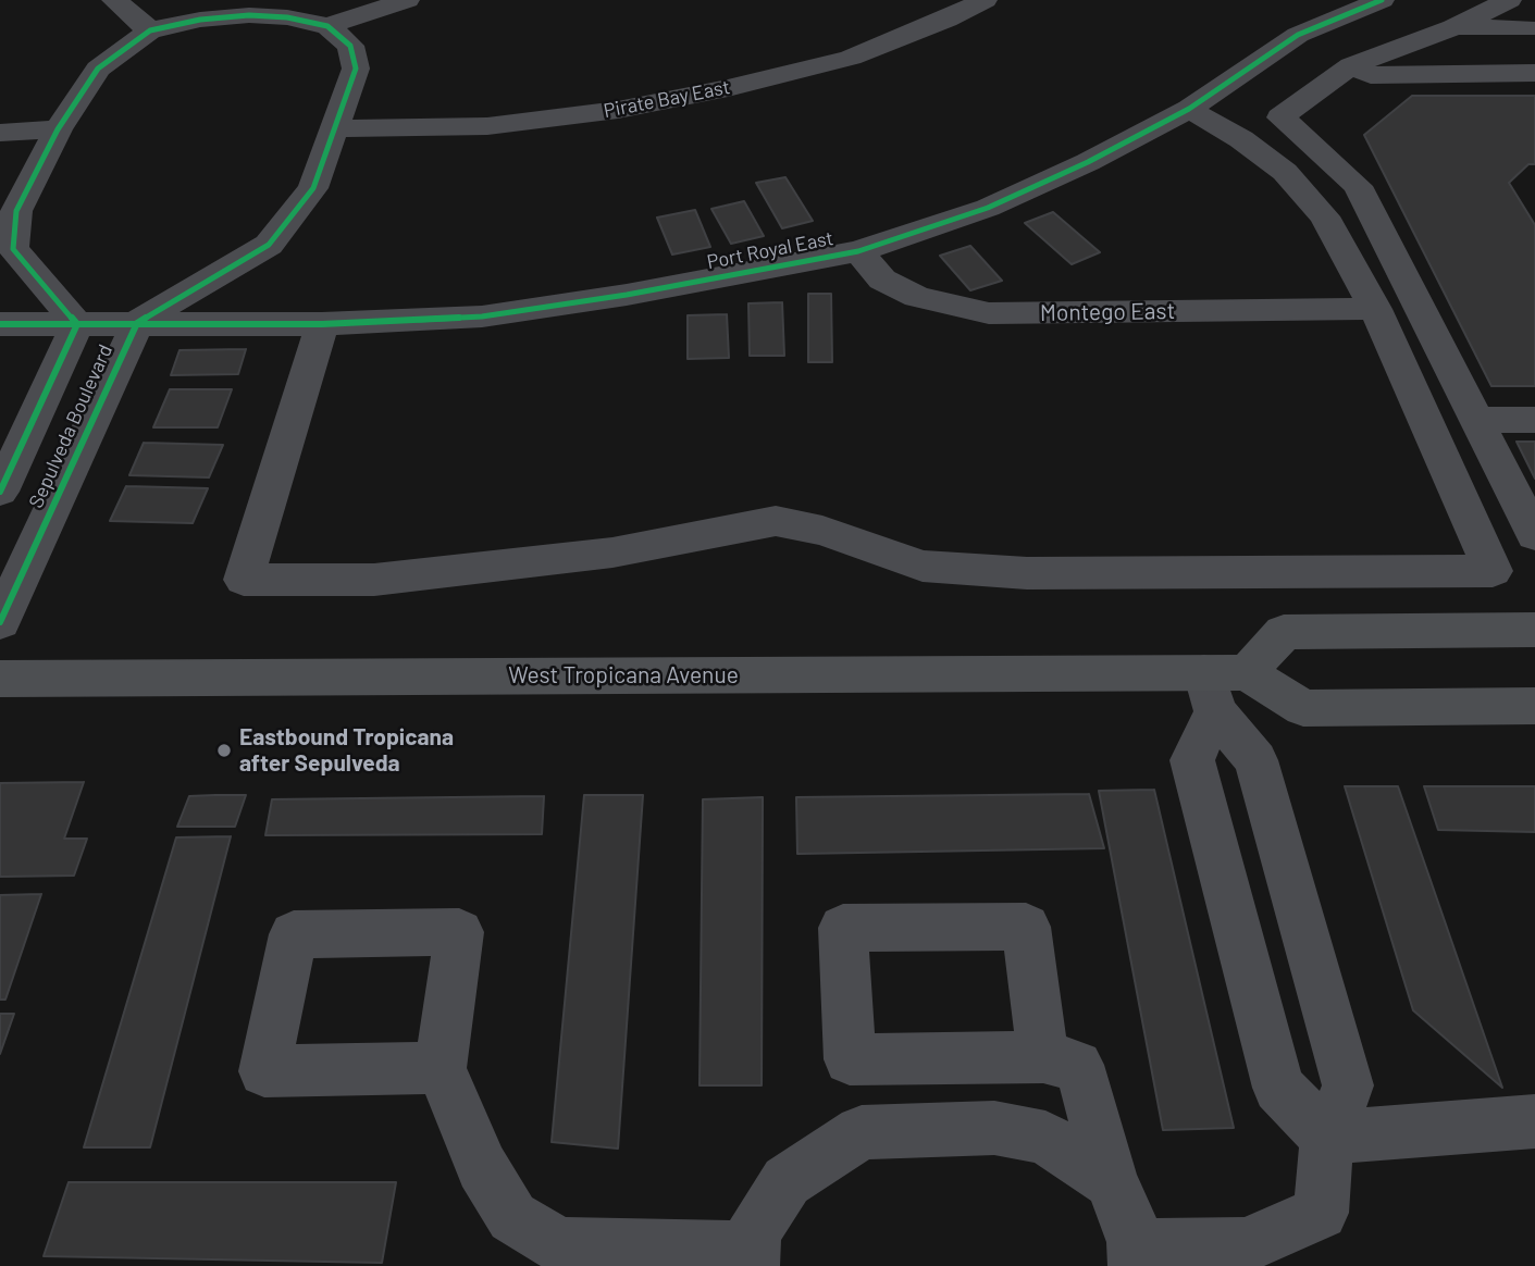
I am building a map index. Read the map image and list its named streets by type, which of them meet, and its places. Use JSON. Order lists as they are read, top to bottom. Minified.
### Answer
{"streets":{"main road":["West Tropicana Avenue"],"street":["Pirate Bay East","Port Royal East","Montego East","Sepulveda Boulevard"]},"crossings":[["Pirate Bay East","Sepulveda Boulevard"],["Port Royal East","Montego East"],["Port Royal East","Sepulveda Boulevard"]],"places":["Eastbound Tropicana after Sepulveda"]}
